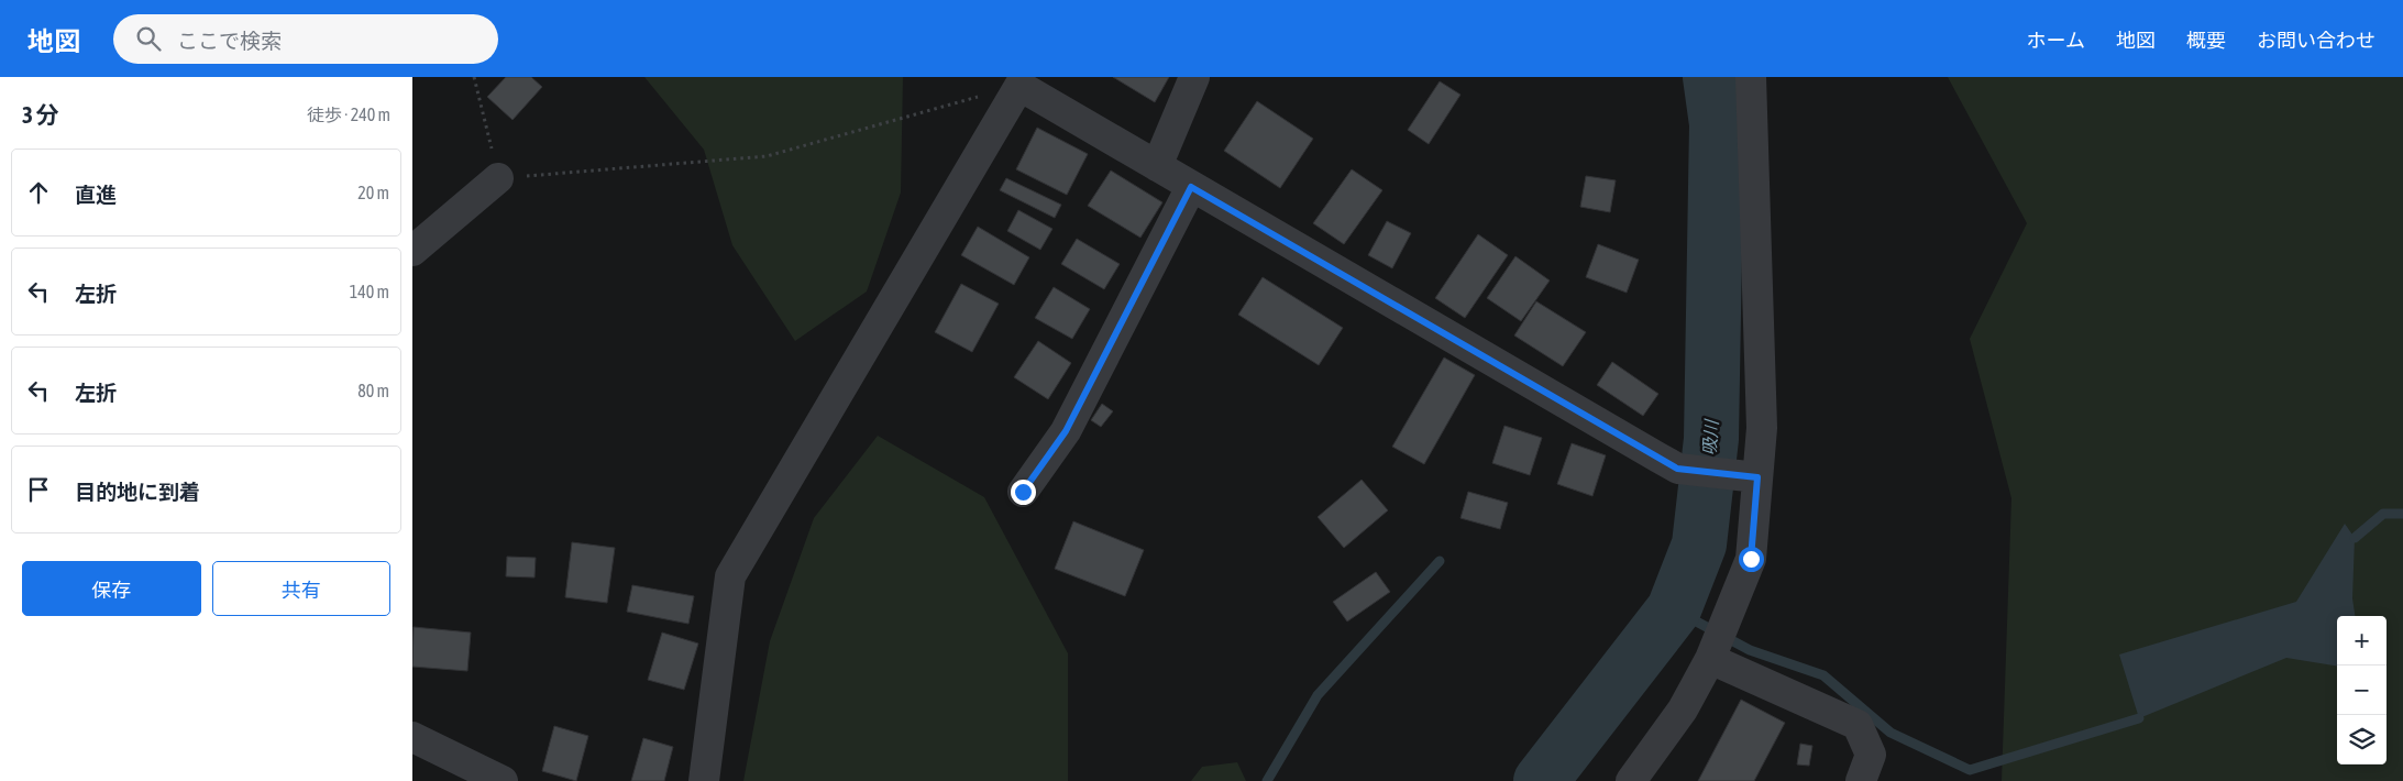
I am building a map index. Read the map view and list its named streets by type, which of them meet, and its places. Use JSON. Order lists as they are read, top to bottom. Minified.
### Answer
{"water":["吸川"],"page":{"header":"地図","search":"ここで検索","nav":["ホーム","地図","概要","お問い合わせ"],"heading":["3 分","徒歩 · 240 m"],"list":[["直進","20 m"],["左折","140 m"],["左折","80 m"],"目的地に到着"],"buttons":["保存","共有"],"map_buttons":["+","−"]}}
